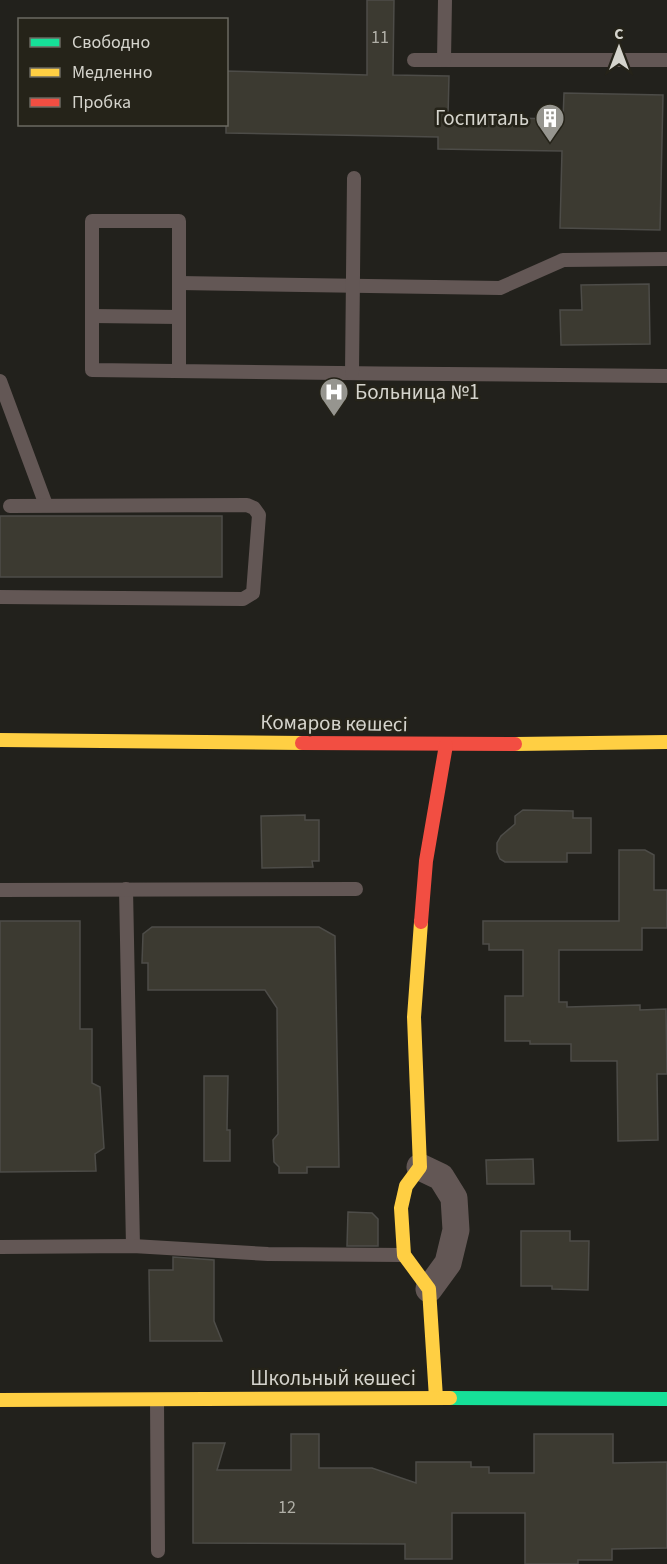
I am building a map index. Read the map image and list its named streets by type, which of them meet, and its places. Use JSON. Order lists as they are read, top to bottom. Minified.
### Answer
{"streets":{"street":["Комаров көшесі","Школьный көшесі"]},"places":{"building":["Госпиталь"],"hospital":["Больница №1"]},"house_numbers":["11","12"],"legend":["Свободно","Медленно","Пробка"],"north":"top"}
